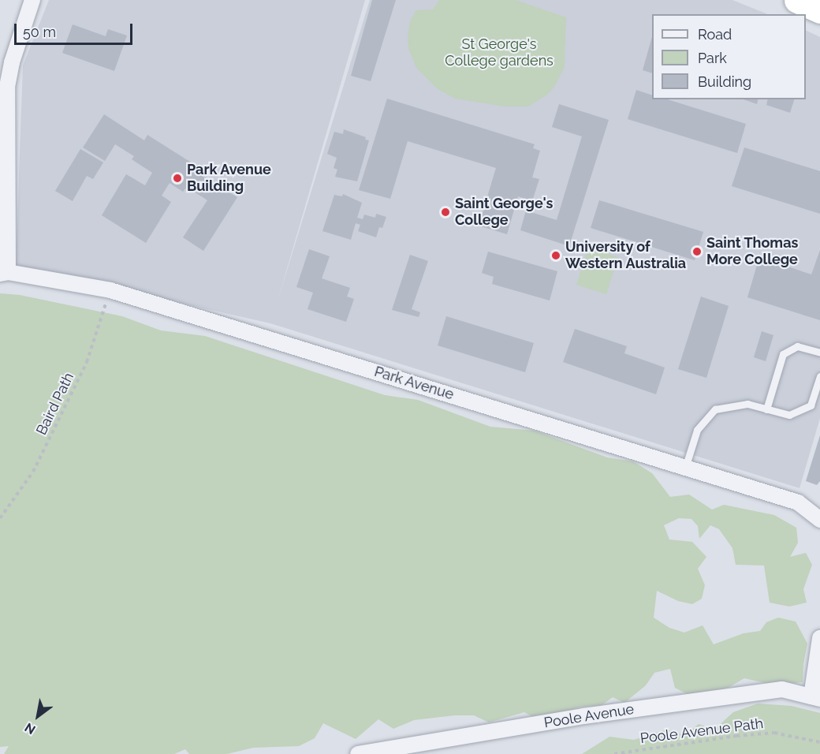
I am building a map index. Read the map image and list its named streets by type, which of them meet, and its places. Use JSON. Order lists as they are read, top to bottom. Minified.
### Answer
{"streets":{"street":["Park Avenue","Poole Avenue"],"path":["Baird Path","Poole Avenue Path"]},"crossings":[["Park Avenue","Baird Path"]],"parks":["St George's College gardens"],"places":["Park Avenue Building","Saint George's College","Saint Thomas More College","University of Western Australia"],"legend":["Road","Park","Building"],"scale_bar":"50 m","north":"bottom left"}
